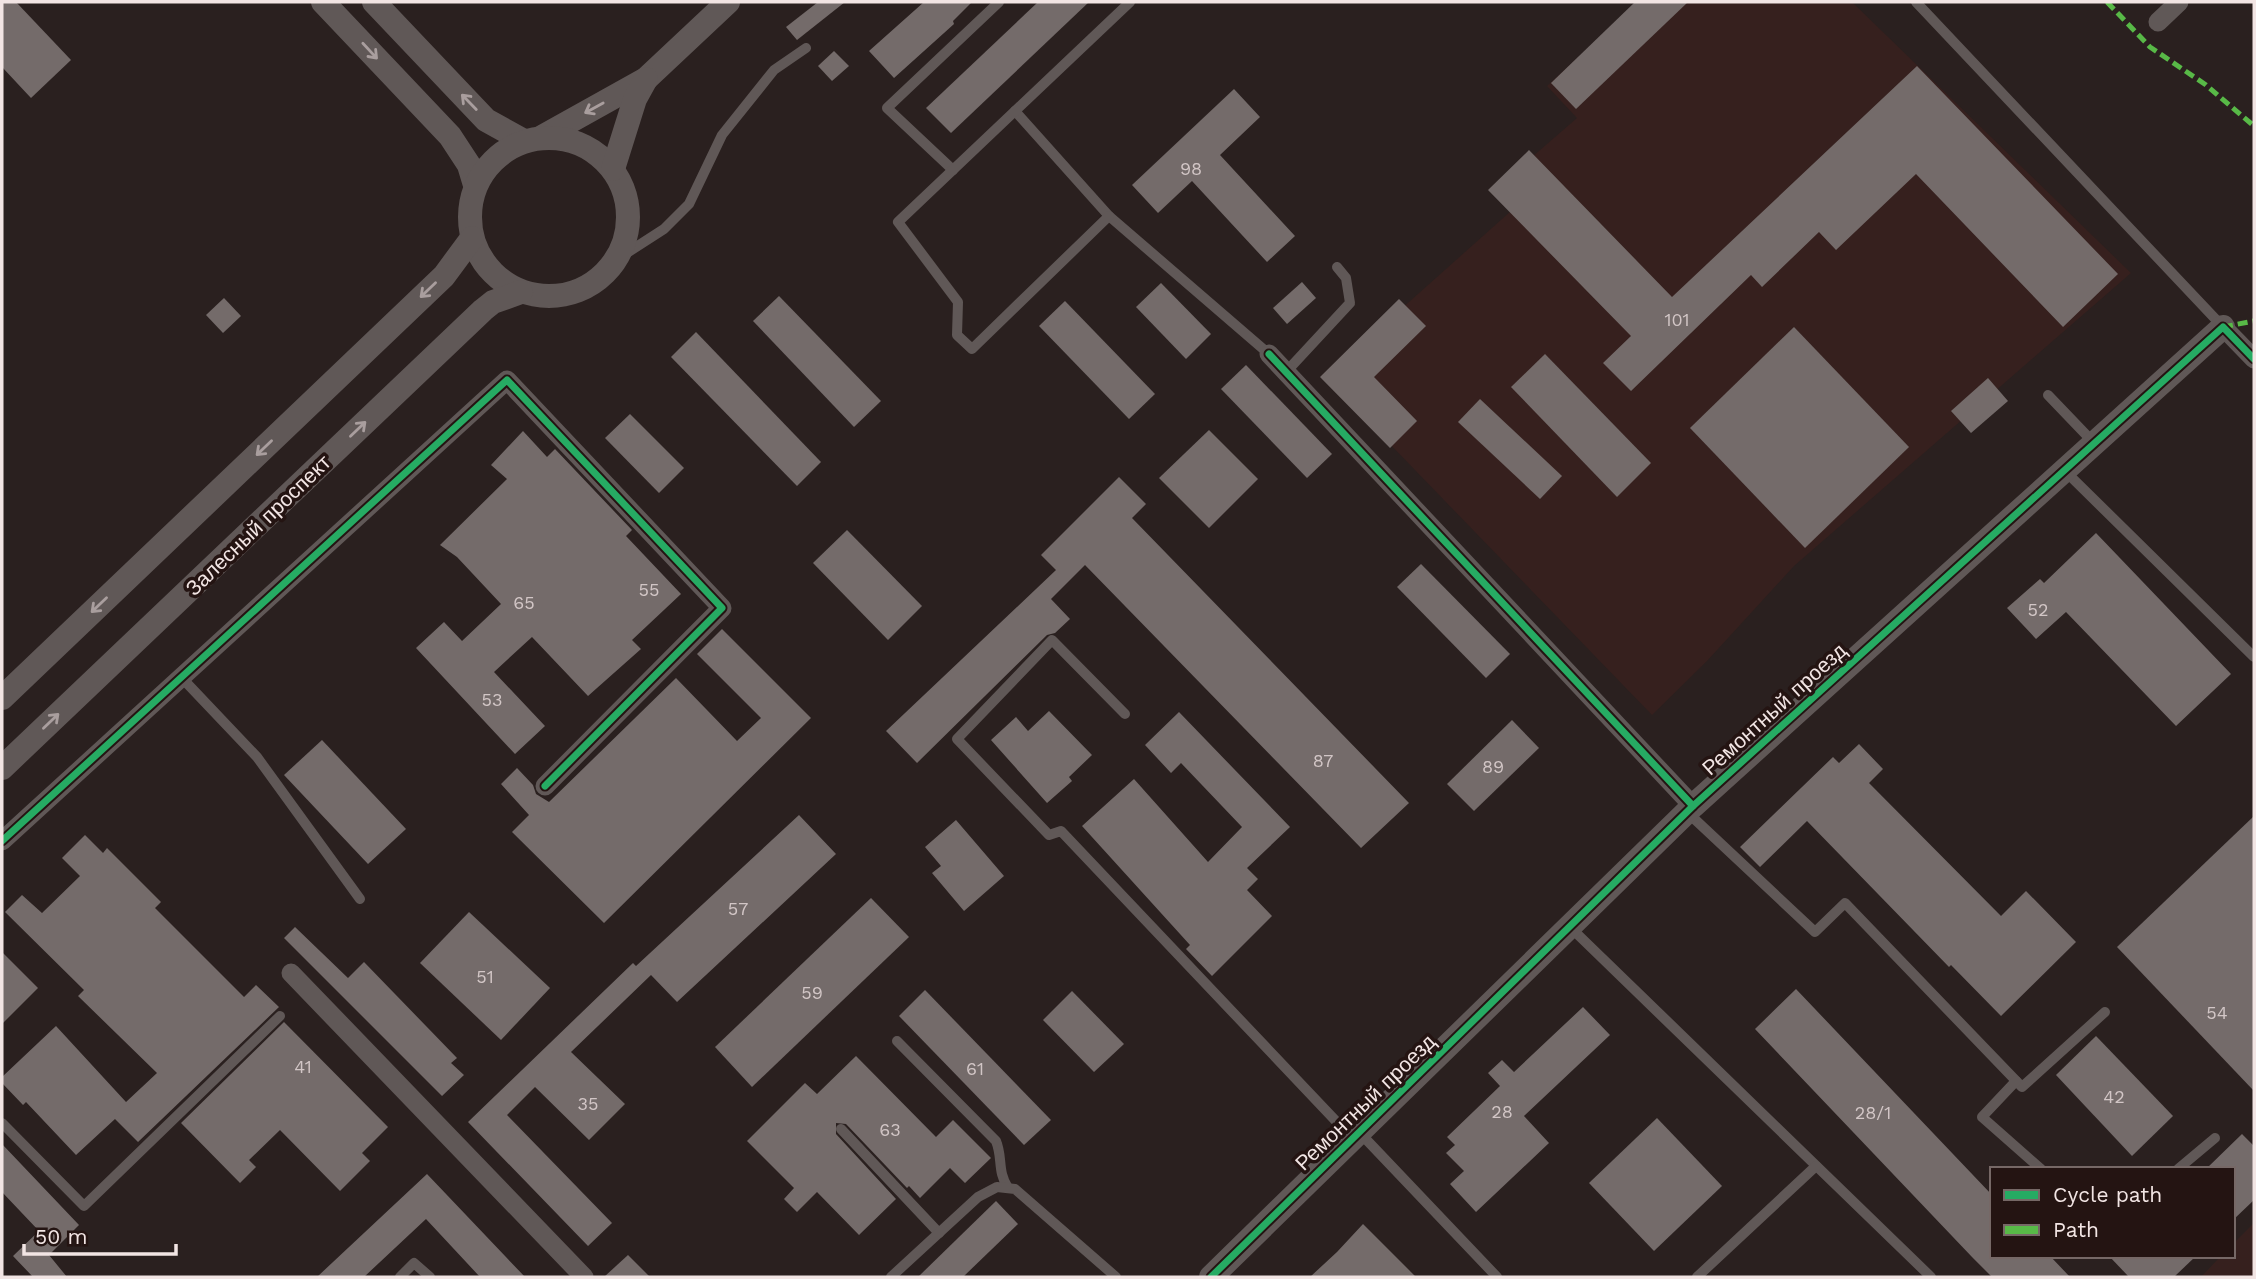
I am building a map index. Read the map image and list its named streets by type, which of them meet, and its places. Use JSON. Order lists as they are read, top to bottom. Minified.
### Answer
{"streets":{"street":["Залесный проспект","Ремонтный проезд"]},"house_numbers":["98","101","55","65","52","53","87","89","57","51","59","54","41","61","42","35","28","28/1","63"],"legend":["Cycle path","Path"],"scale_bar":"50 m"}
